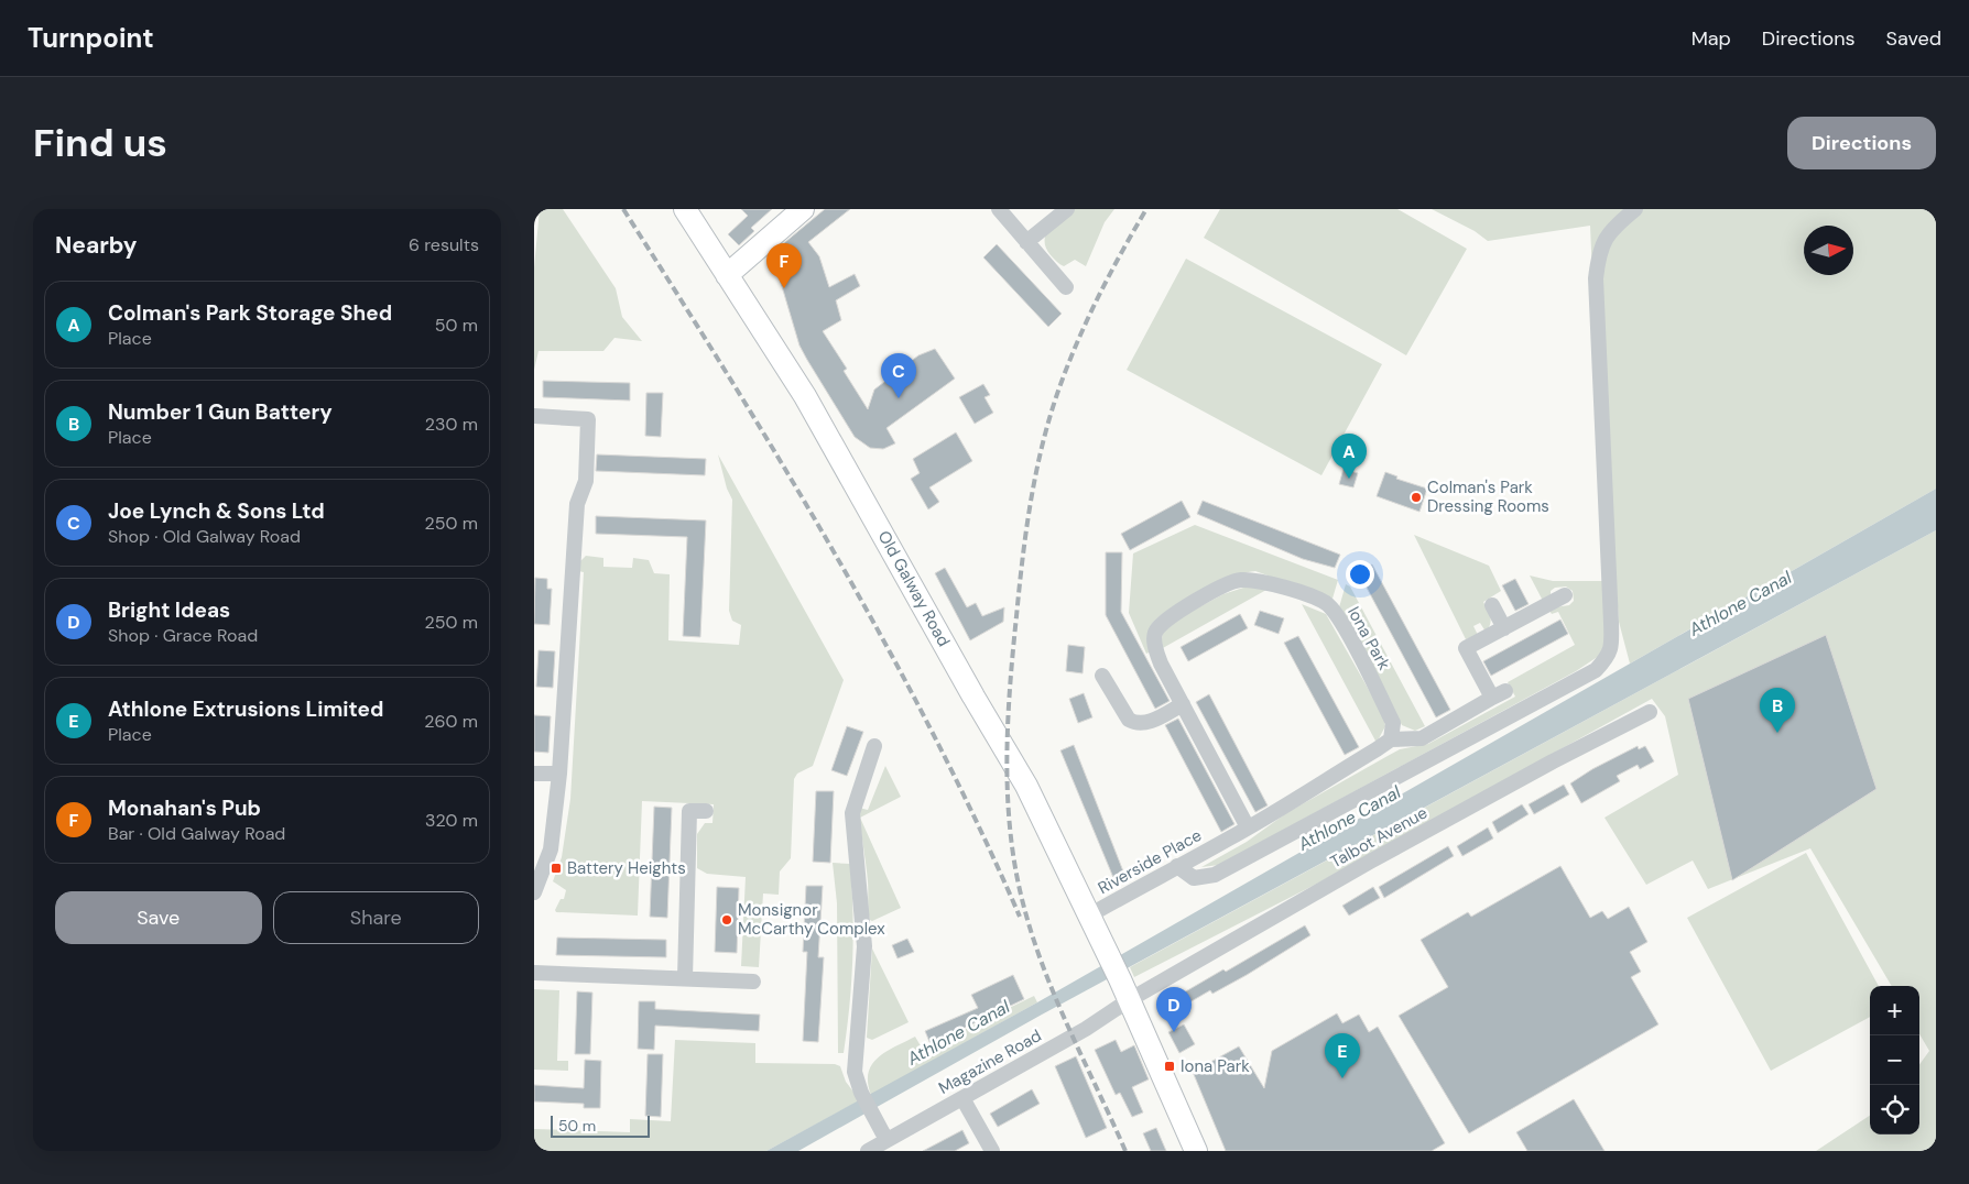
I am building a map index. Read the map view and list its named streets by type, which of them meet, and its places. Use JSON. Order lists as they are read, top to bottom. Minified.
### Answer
{"streets":{"main road":["Old Galway Road"],"street":["Iona Park","Talbot Avenue","Riverside Place","Magazine Road"]},"crossings":[["Old Galway Road","Talbot Avenue"],["Old Galway Road","Riverside Place"],["Old Galway Road","Magazine Road"],["Talbot Avenue","Magazine Road"]],"water":["Athlone Canal"],"places":{"other":["Colman's Park Dressing Rooms","Monsignor McCarthy Complex"],"transit":["Battery Heights","Iona Park"]},"scale_bar":"50 m","north":"right","page":{"header":"Turnpoint","nav":["Map","Directions","Saved"],"buttons":["Directions",["Save","Share"]],"title":"Find us","heading":["Nearby","6 results"],"pins":["F","C","A","B","D","E"],"list":[{"mark":"A","name":"Colman's Park Storage Shed","note":"Place","value":"50 m"},{"mark":"B","name":"Number 1 Gun Battery","note":"Place","value":"230 m"},{"mark":"C","name":"Joe Lynch & Sons Ltd","note":"Shop · Old Galway Road","value":"250 m"},{"mark":"D","name":"Bright Ideas","note":"Shop · Grace Road","value":"250 m"},{"mark":"E","name":"Athlone Extrusions Limited","note":"Place","value":"260 m"},{"mark":"F","name":"Monahan's Pub","note":"Bar · Old Galway Road","value":"320 m"}],"map_buttons":["+","−"],"scale":"50 m"}}
